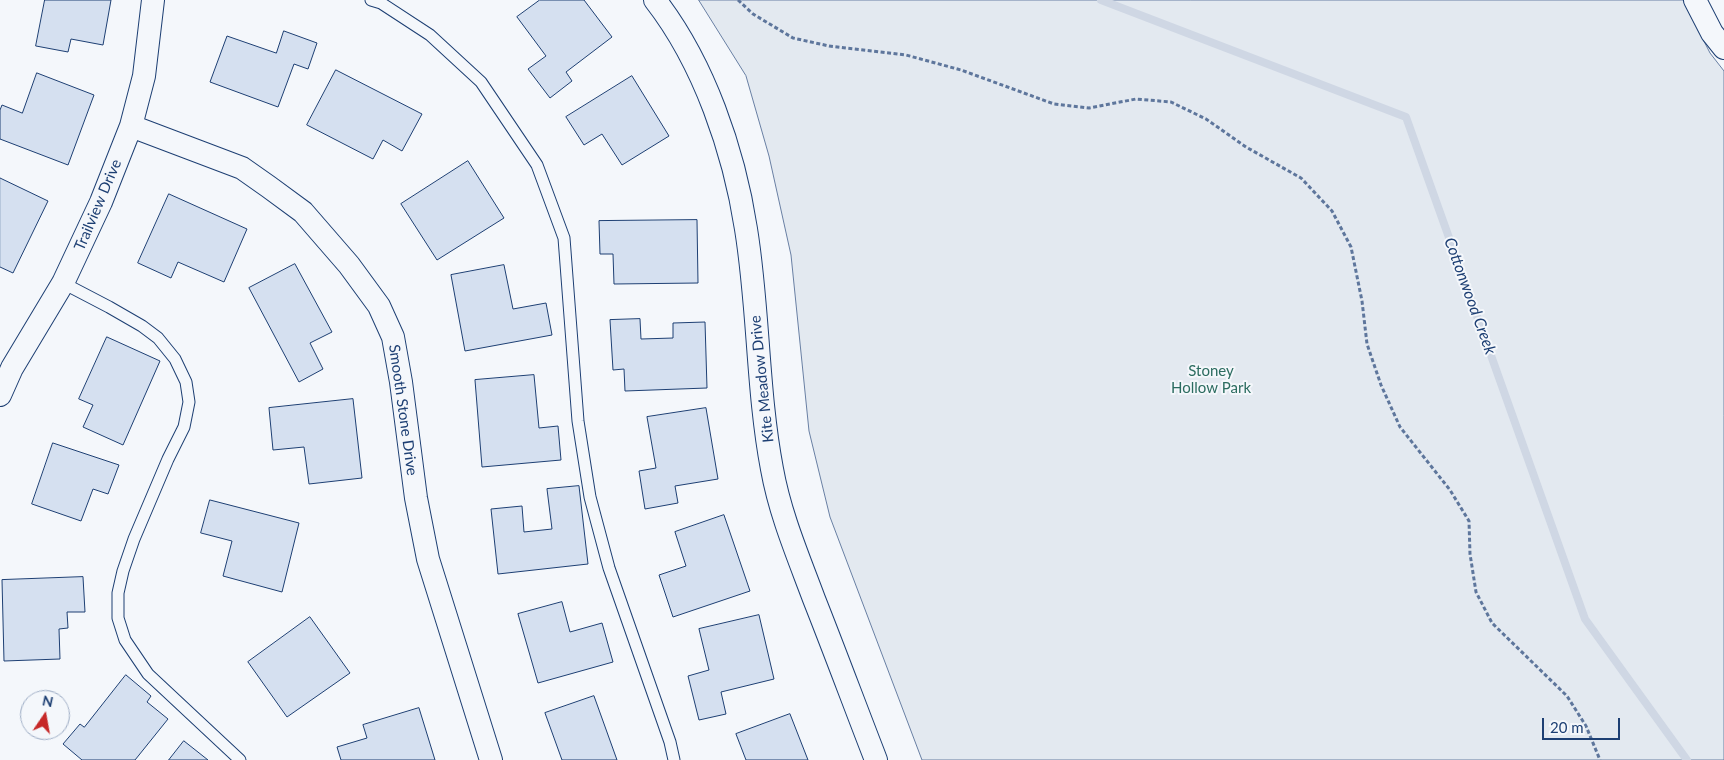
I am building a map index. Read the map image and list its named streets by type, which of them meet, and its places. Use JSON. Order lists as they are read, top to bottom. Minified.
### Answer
{"streets":{"street":["Trailview Drive","Kite Meadow Drive","Smooth Stone Drive"]},"crossings":[["Trailview Drive","Smooth Stone Drive"]],"water":["Cottonwood Creek"],"parks":["Stoney Hollow Park"],"scale_bar":"20 m","north":"top"}
